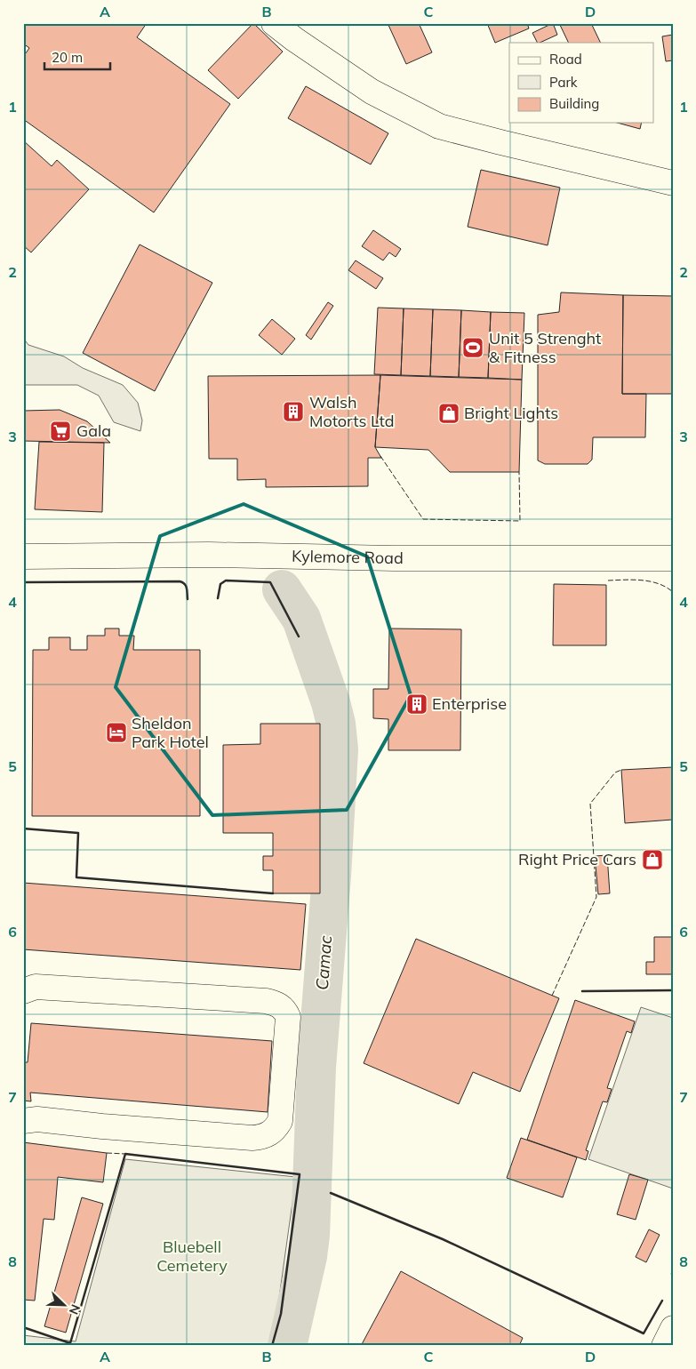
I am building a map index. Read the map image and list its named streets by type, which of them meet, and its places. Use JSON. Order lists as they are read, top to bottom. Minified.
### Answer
{"streets":{"street":["Kylemore Road"]},"water":["Camac"],"parks":["Bluebell Cemetery"],"places":{"sports":["Unit 5 Strenght & Fitness"],"building":["Walsh Motorts Ltd","Enterprise"],"shop":["Bright Lights","Right Price Cars"],"supermarket":["Gala"],"hotel":["Sheldon Park Hotel"]},"legend":["Road","Park","Building"],"scale_bar":"20 m","north":"bottom right","grid":{"columns":["A","B","C","D"],"rows":["1","2","3","4","5","6","7","8"]}}
